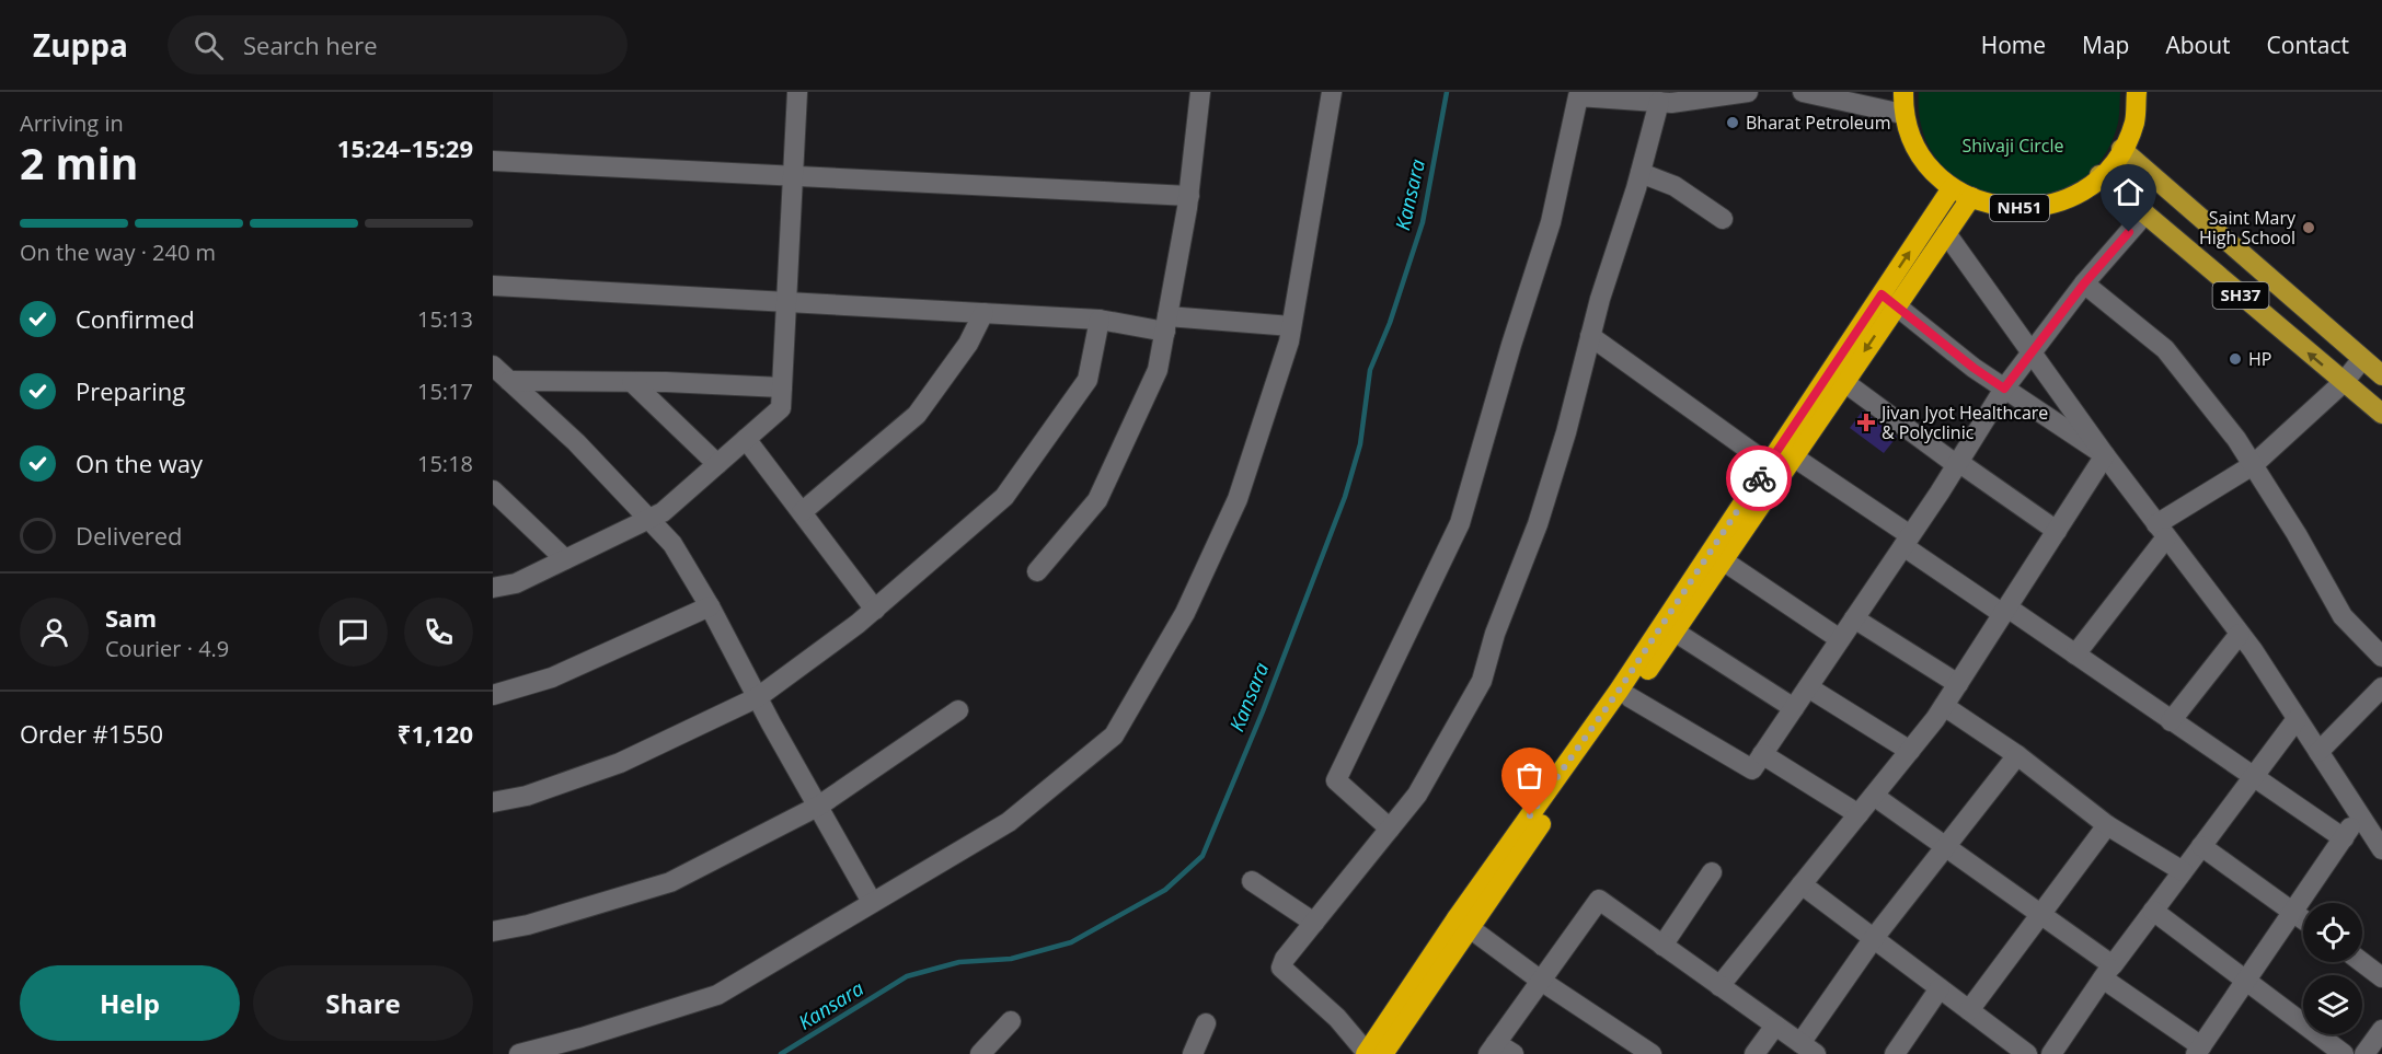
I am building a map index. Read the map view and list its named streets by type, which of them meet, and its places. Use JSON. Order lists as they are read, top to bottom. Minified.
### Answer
{"streets":{"highway":["NH51"],"main road":["SH37"]},"crossings":[["NH51","SH37"]],"water":["Kansara"],"parks":["Shivaji Circle"],"places":{"other":["Bharat Petroleum","Saint Mary High School","HP"],"health":["Jivan Jyot Healthcare & Polyclinic"]},"page":{"header":"Zuppa","search":"Search here","nav":["Home","Map","About","Contact"],"heading":["2 min","Arriving in","15:24–15:29"],"panel":["Sam","Courier · 4.9","Order #1550","₹1,120"],"bar":"On the way · 240 m","list":[["Confirmed","15:13"],["Preparing","15:17"],["On the way","15:18"],"Delivered"],"buttons":["Help","Share"]}}
